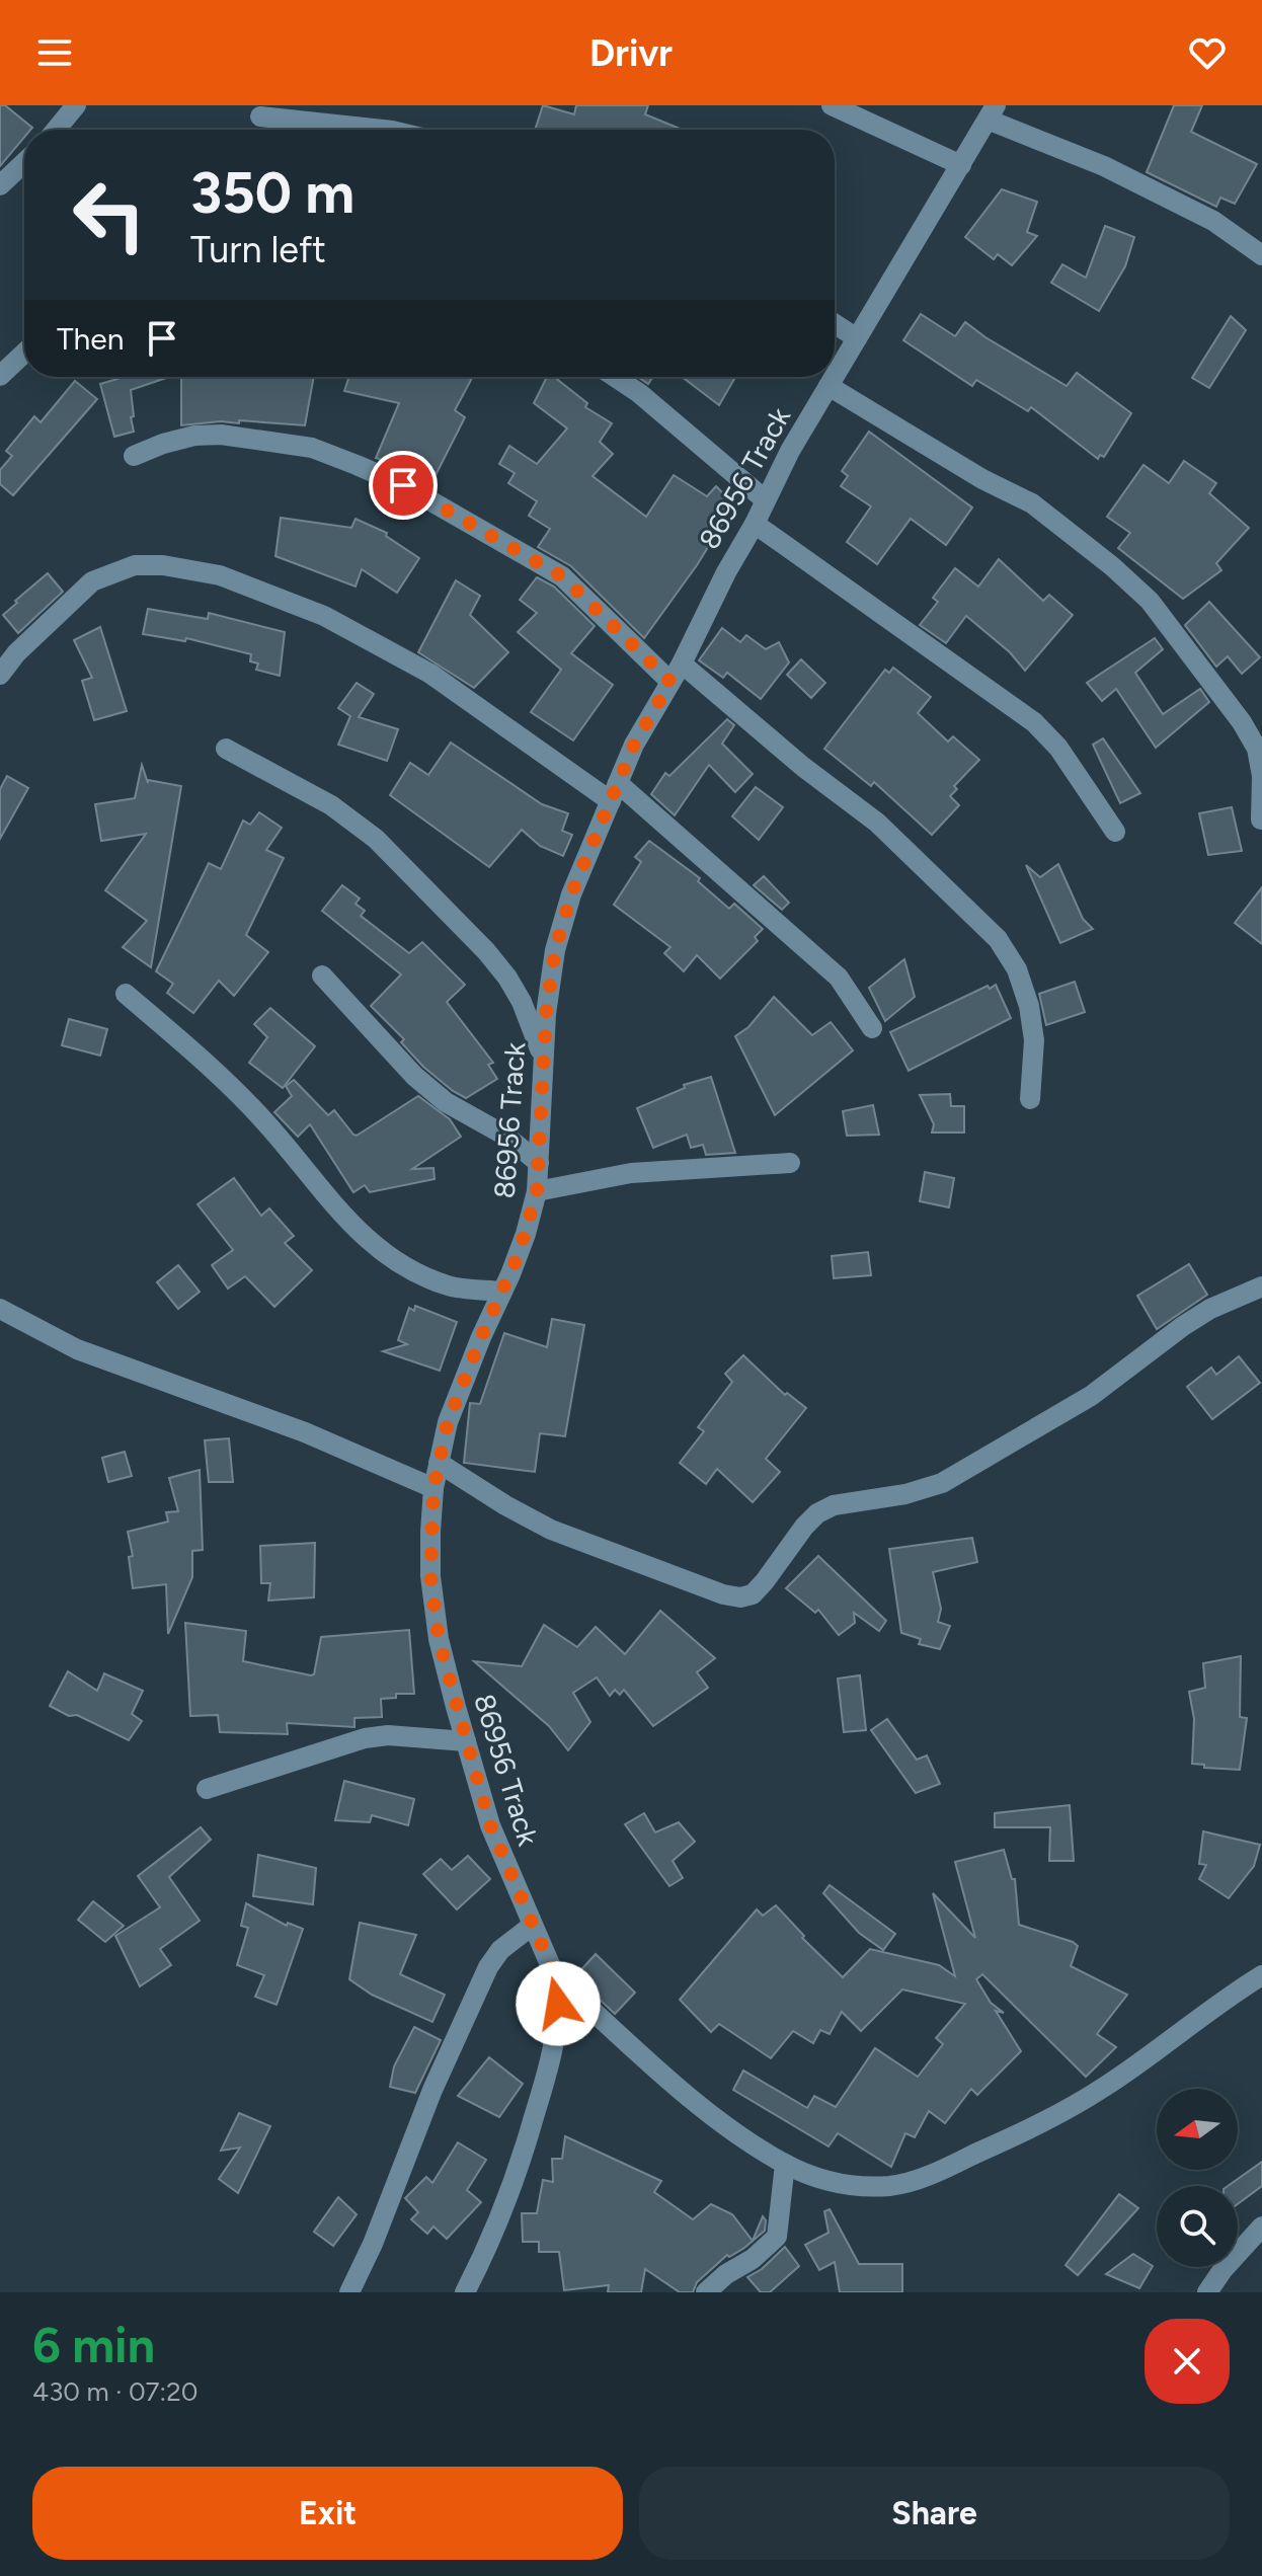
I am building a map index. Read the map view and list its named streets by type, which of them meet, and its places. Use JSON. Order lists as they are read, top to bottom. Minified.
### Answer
{"streets":{"street":["86956 Track"]},"north":"left","page":{"header":"Drivr","turn":["350 m","Turn left"],"then":"Then","heading":["6 min","430 m · 07:20"],"buttons":["Exit","Share"]}}
